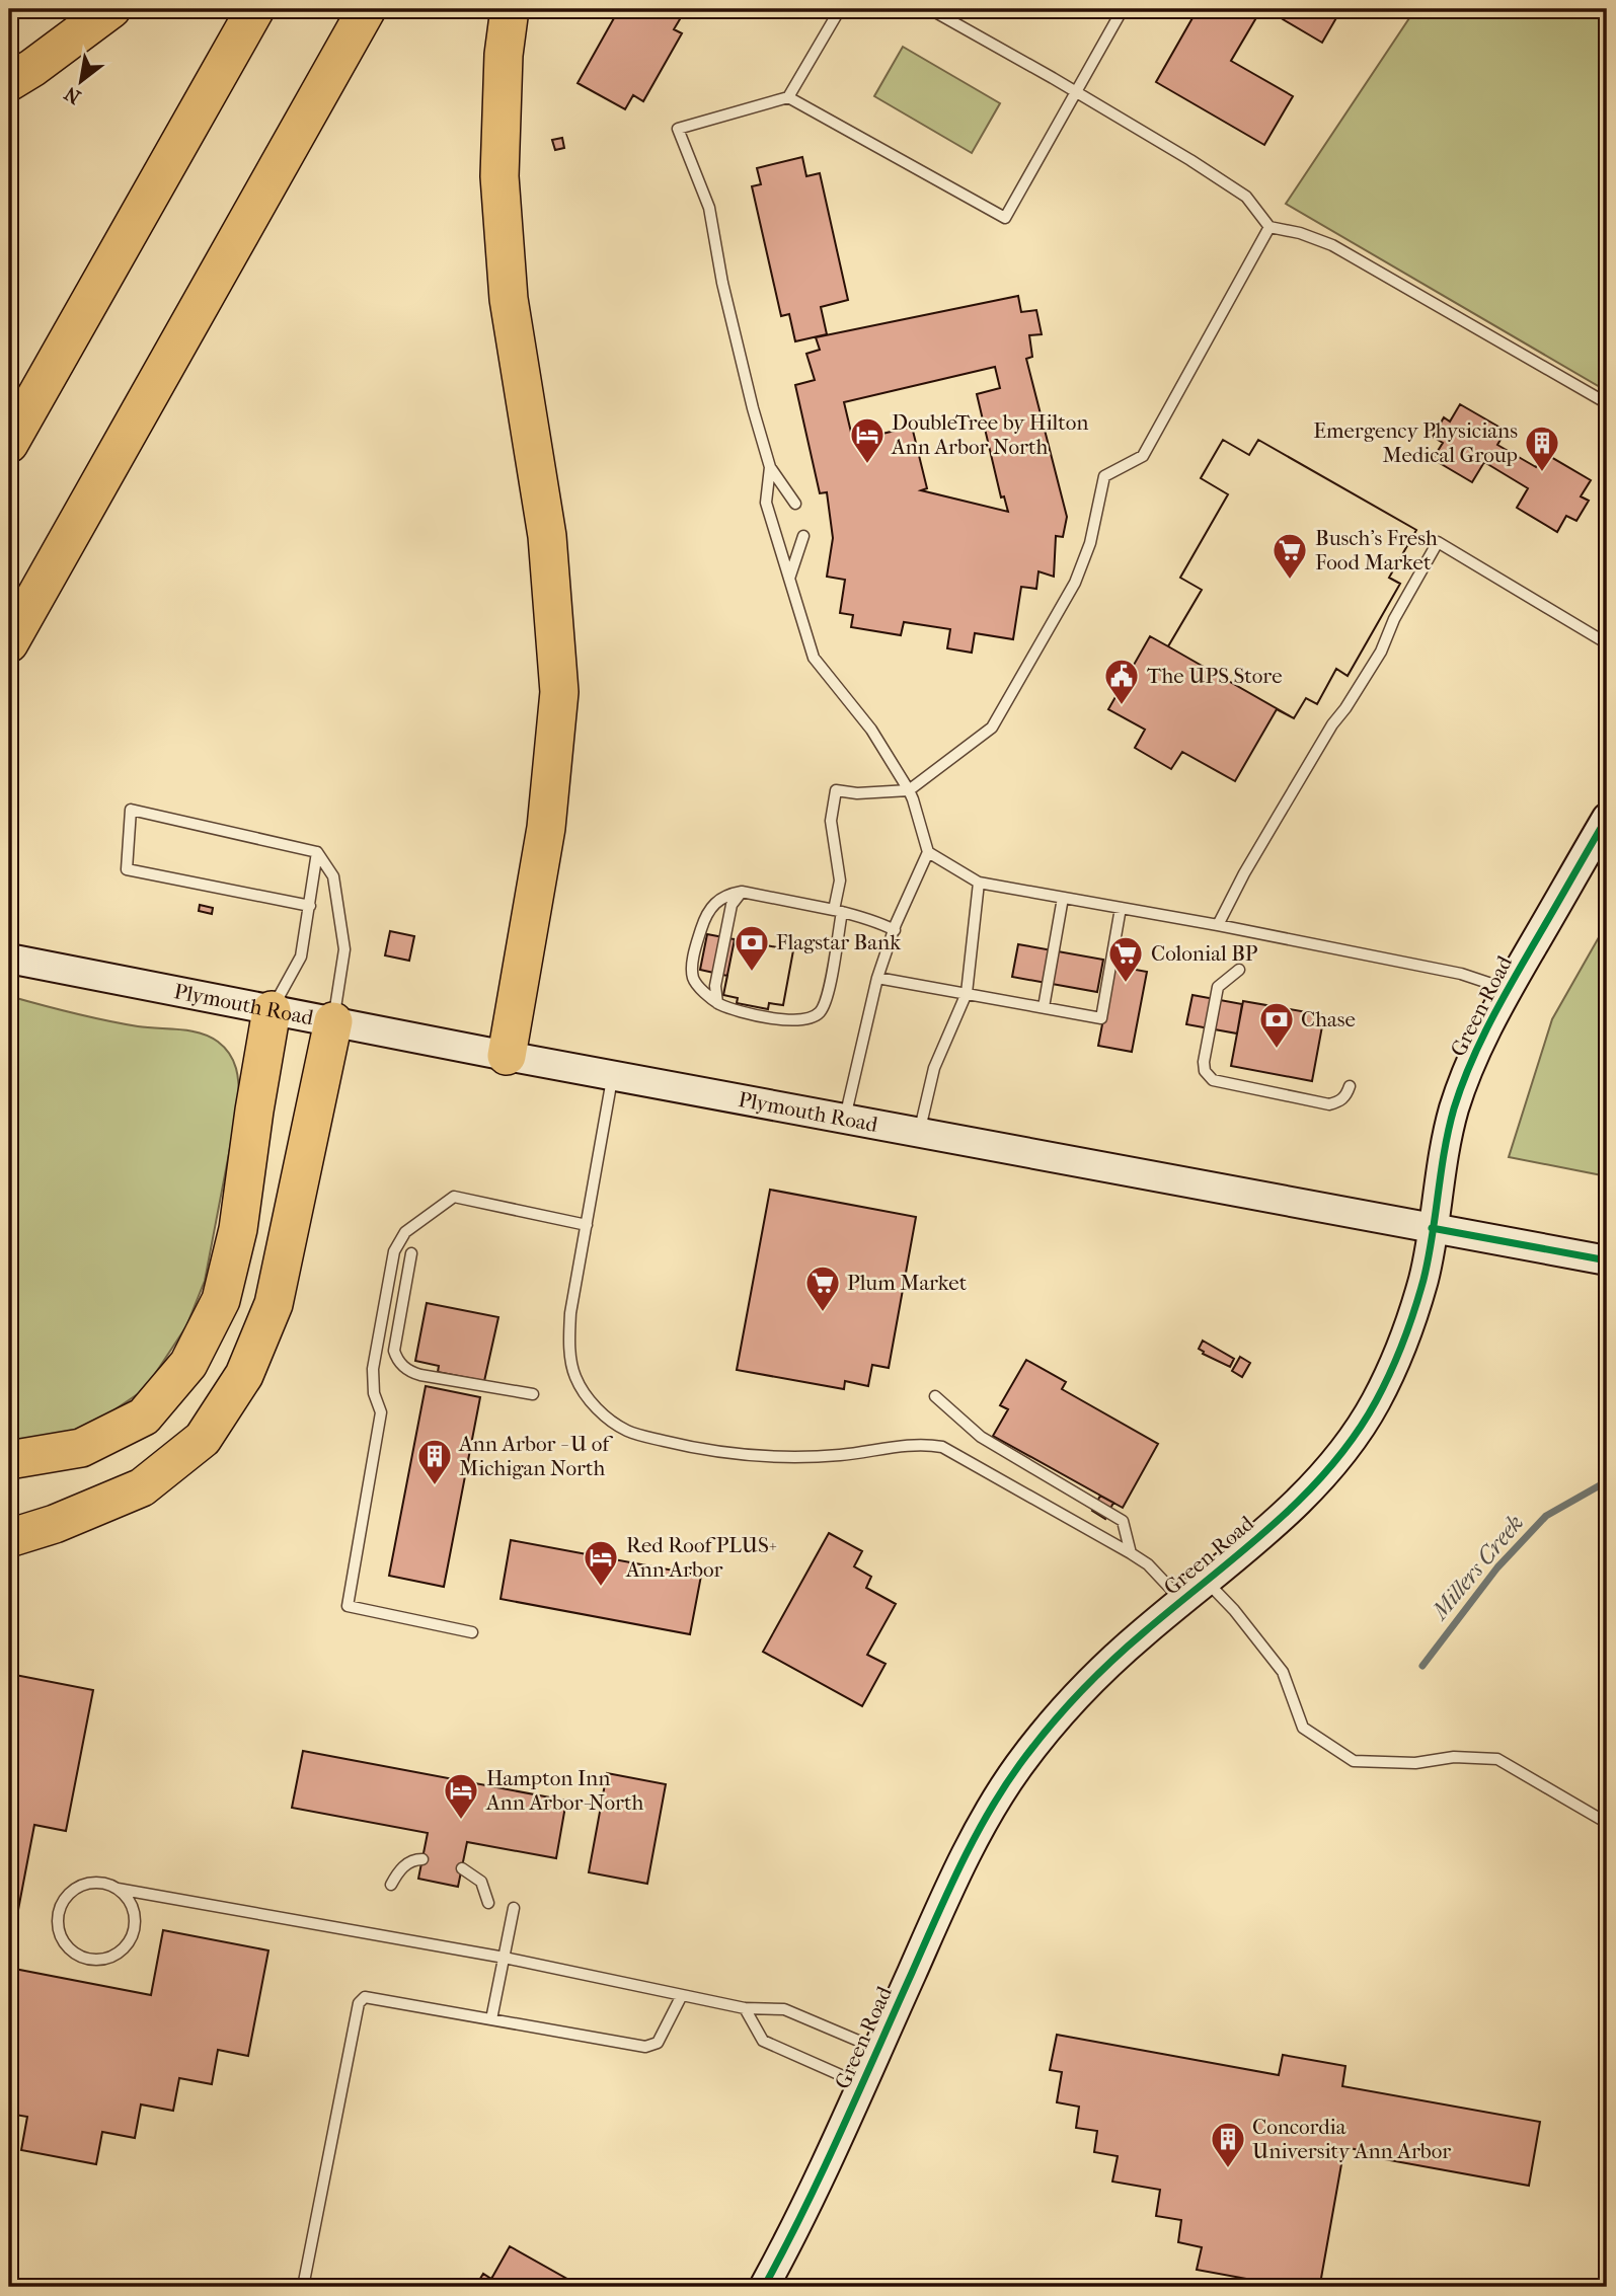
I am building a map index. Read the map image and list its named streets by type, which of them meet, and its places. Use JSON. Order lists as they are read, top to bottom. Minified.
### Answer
{"streets":{"street":["Plymouth Road","Green Road"]},"crossings":[["Plymouth Road","Green Road"]],"water":["Millers Creek"],"places":{"hotel":["DoubleTree by Hilton Ann Arbor North","Red Roof PLUS+ Ann Arbor","Hampton Inn Ann Arbor-North"],"building":["Emergency Physicians Medical Group","Ann Arbor - U of Michigan North","Concordia University Ann Arbor"],"supermarket":["Busch's Fresh Food Market","Colonial BP","Plum Market"],"public building":["The UPS Store"],"bank":["Flagstar Bank","Chase"]},"north":"bottom left"}
